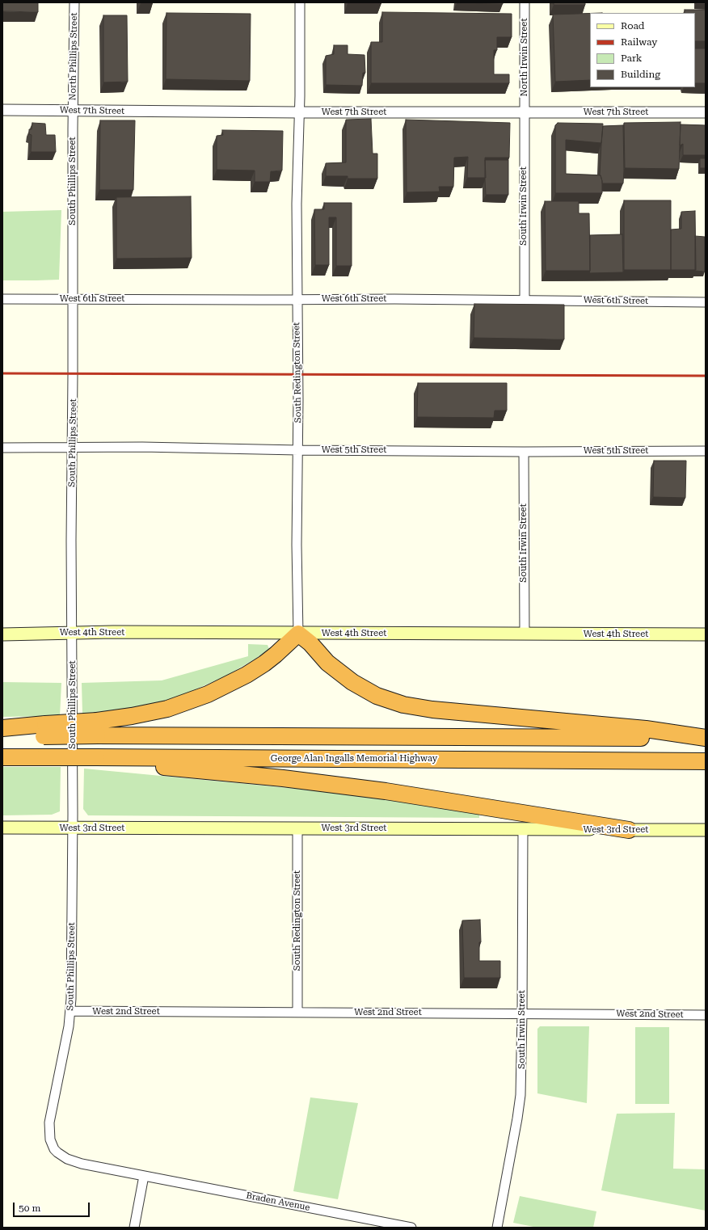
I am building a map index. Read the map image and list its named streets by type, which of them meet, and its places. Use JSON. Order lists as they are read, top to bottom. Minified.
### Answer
{"streets":{"highway":["George Alan Ingalls Memorial Highway"],"main road":["West 4th Street","West 3rd Street"],"street":["North Phillips Street","North Irwin Street","West 7th Street","South Phillips Street","South Irwin Street","West 6th Street","South Redington Street","West 5th Street","West 2nd Street","Braden Avenue"]},"crossings":[["North Phillips Street","West 7th Street"],["North Phillips Street","South Phillips Street"],["North Irwin Street","West 7th Street"],["North Irwin Street","South Irwin Street"],["West 7th Street","South Phillips Street"],["West 7th Street","South Irwin Street"],["West 7th Street","South Redington Street"],["South Phillips Street","West 6th Street"],["South Phillips Street","West 5th Street"],["South Phillips Street","West 4th Street"],["South Phillips Street","West 3rd Street"],["South Phillips Street","West 2nd Street"],["South Phillips Street","Braden Avenue"],["South Irwin Street","West 6th Street"],["South Irwin Street","West 5th Street"],["South Irwin Street","West 4th Street"],["South Irwin Street","West 3rd Street"],["South Irwin Street","West 2nd Street"],["West 6th Street","South Redington Street"],["South Redington Street","West 5th Street"],["South Redington Street","West 4th Street"],["South Redington Street","West 3rd Street"],["South Redington Street","West 2nd Street"]],"legend":["Road","Railway","Park","Building"],"scale_bar":"50 m"}
